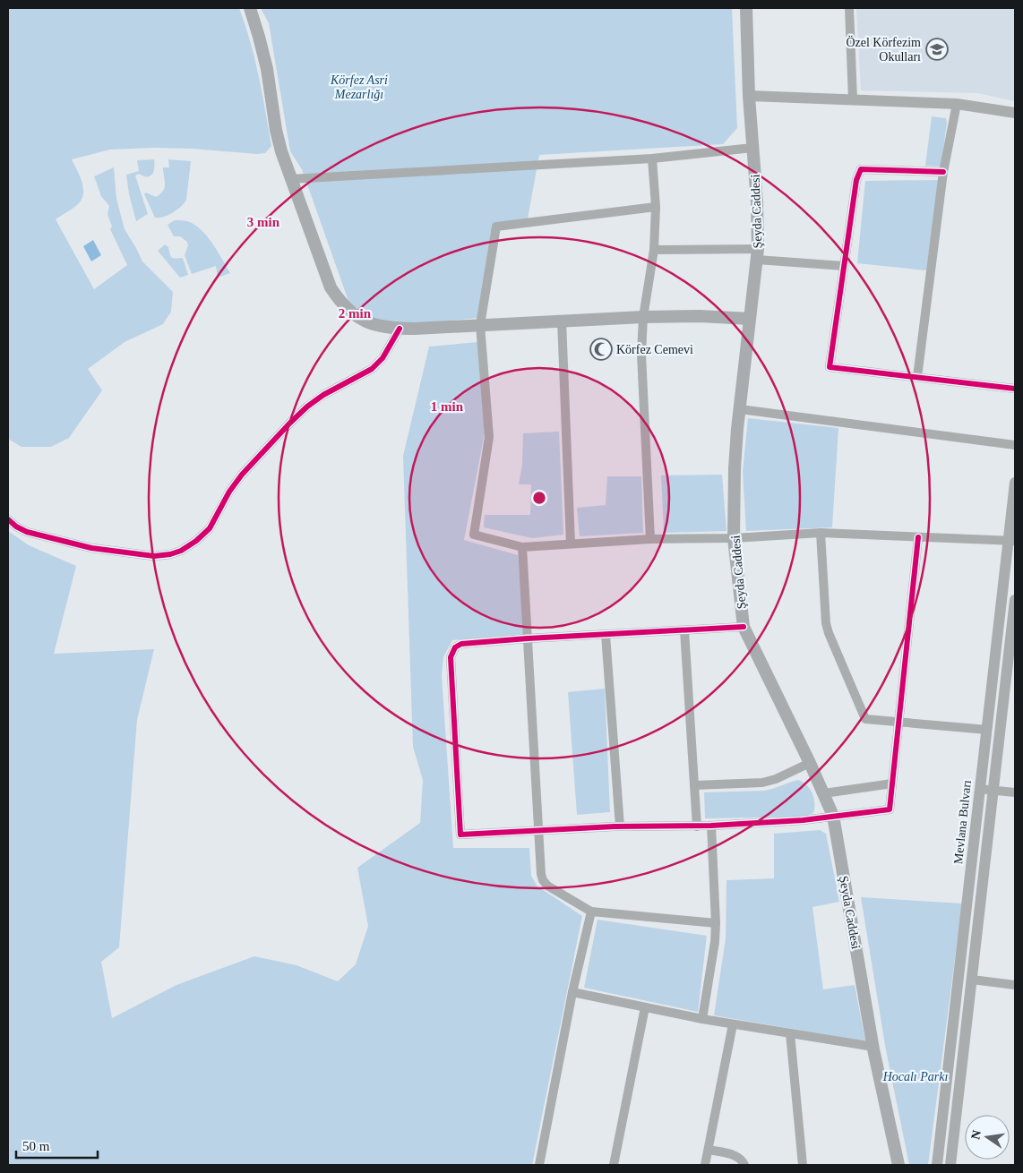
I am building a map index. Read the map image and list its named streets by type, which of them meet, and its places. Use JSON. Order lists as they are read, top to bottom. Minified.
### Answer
{"streets":{"main road":["Şeyda Caddesi"],"street":["Mevlana Bulvarı"]},"parks":["Körfez Asri Mezarlığı","Hocalı Parkı"],"places":{"school or university":["Özel Körfezim Okulları"],"mosque":["Körfez Cemevi"]},"scale_bar":"50 m","north":"left","rings":["3 min","2 min","1 min"]}
